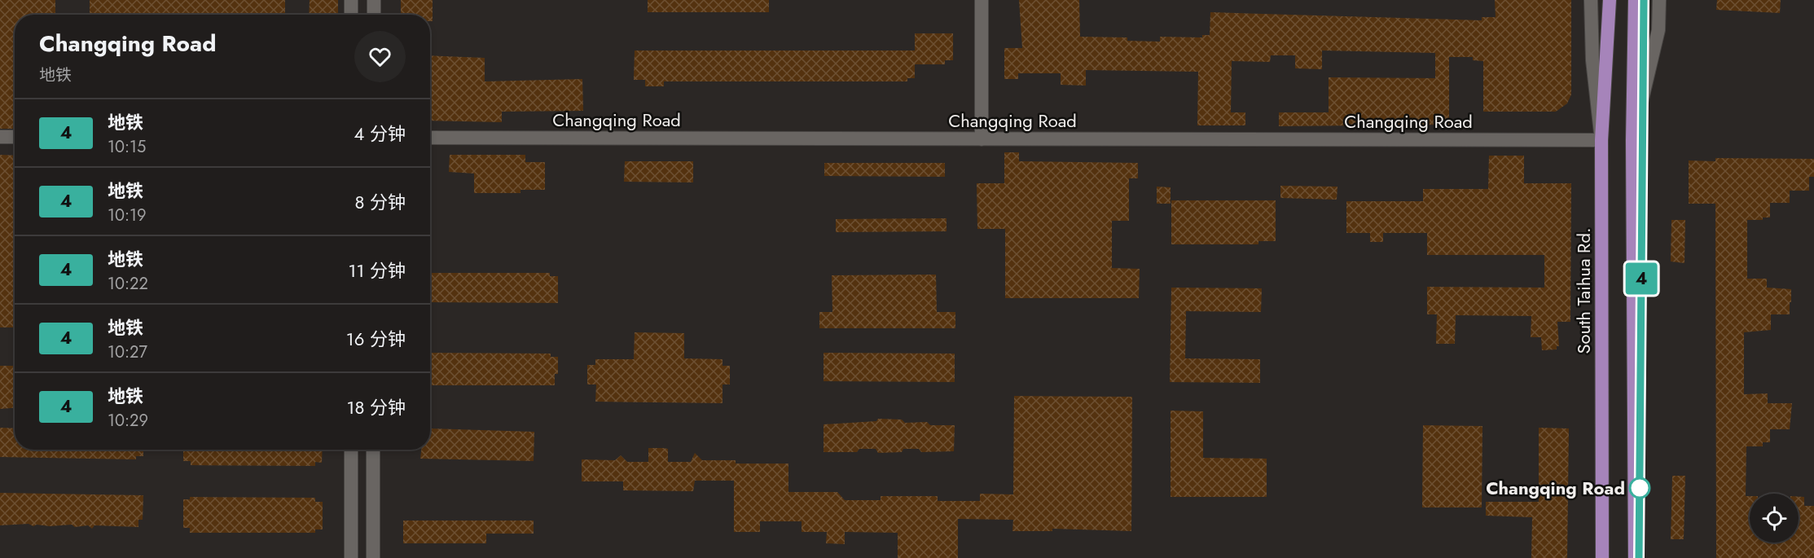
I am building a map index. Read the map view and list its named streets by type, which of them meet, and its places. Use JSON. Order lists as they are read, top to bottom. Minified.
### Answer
{"streets":{"main road":["South Taihua Rd."],"street":["Changqing Road"]},"crossings":[["Changqing Road","South Taihua Rd."]],"places":["Changqing Road"],"lines":["metro line 4"],"page":{"on_map":"4","heading":["Changqing Road","地铁"],"list":[{"mark":"4","name":"地铁","note":"10:15","value":"4 分钟"},{"mark":"4","name":"地铁","note":"10:19","value":"8 分钟"},{"mark":"4","name":"地铁","note":"10:22","value":"11 分钟"},{"mark":"4","name":"地铁","note":"10:27","value":"16 分钟"},{"mark":"4","name":"地铁","note":"10:29","value":"18 分钟"}]}}
